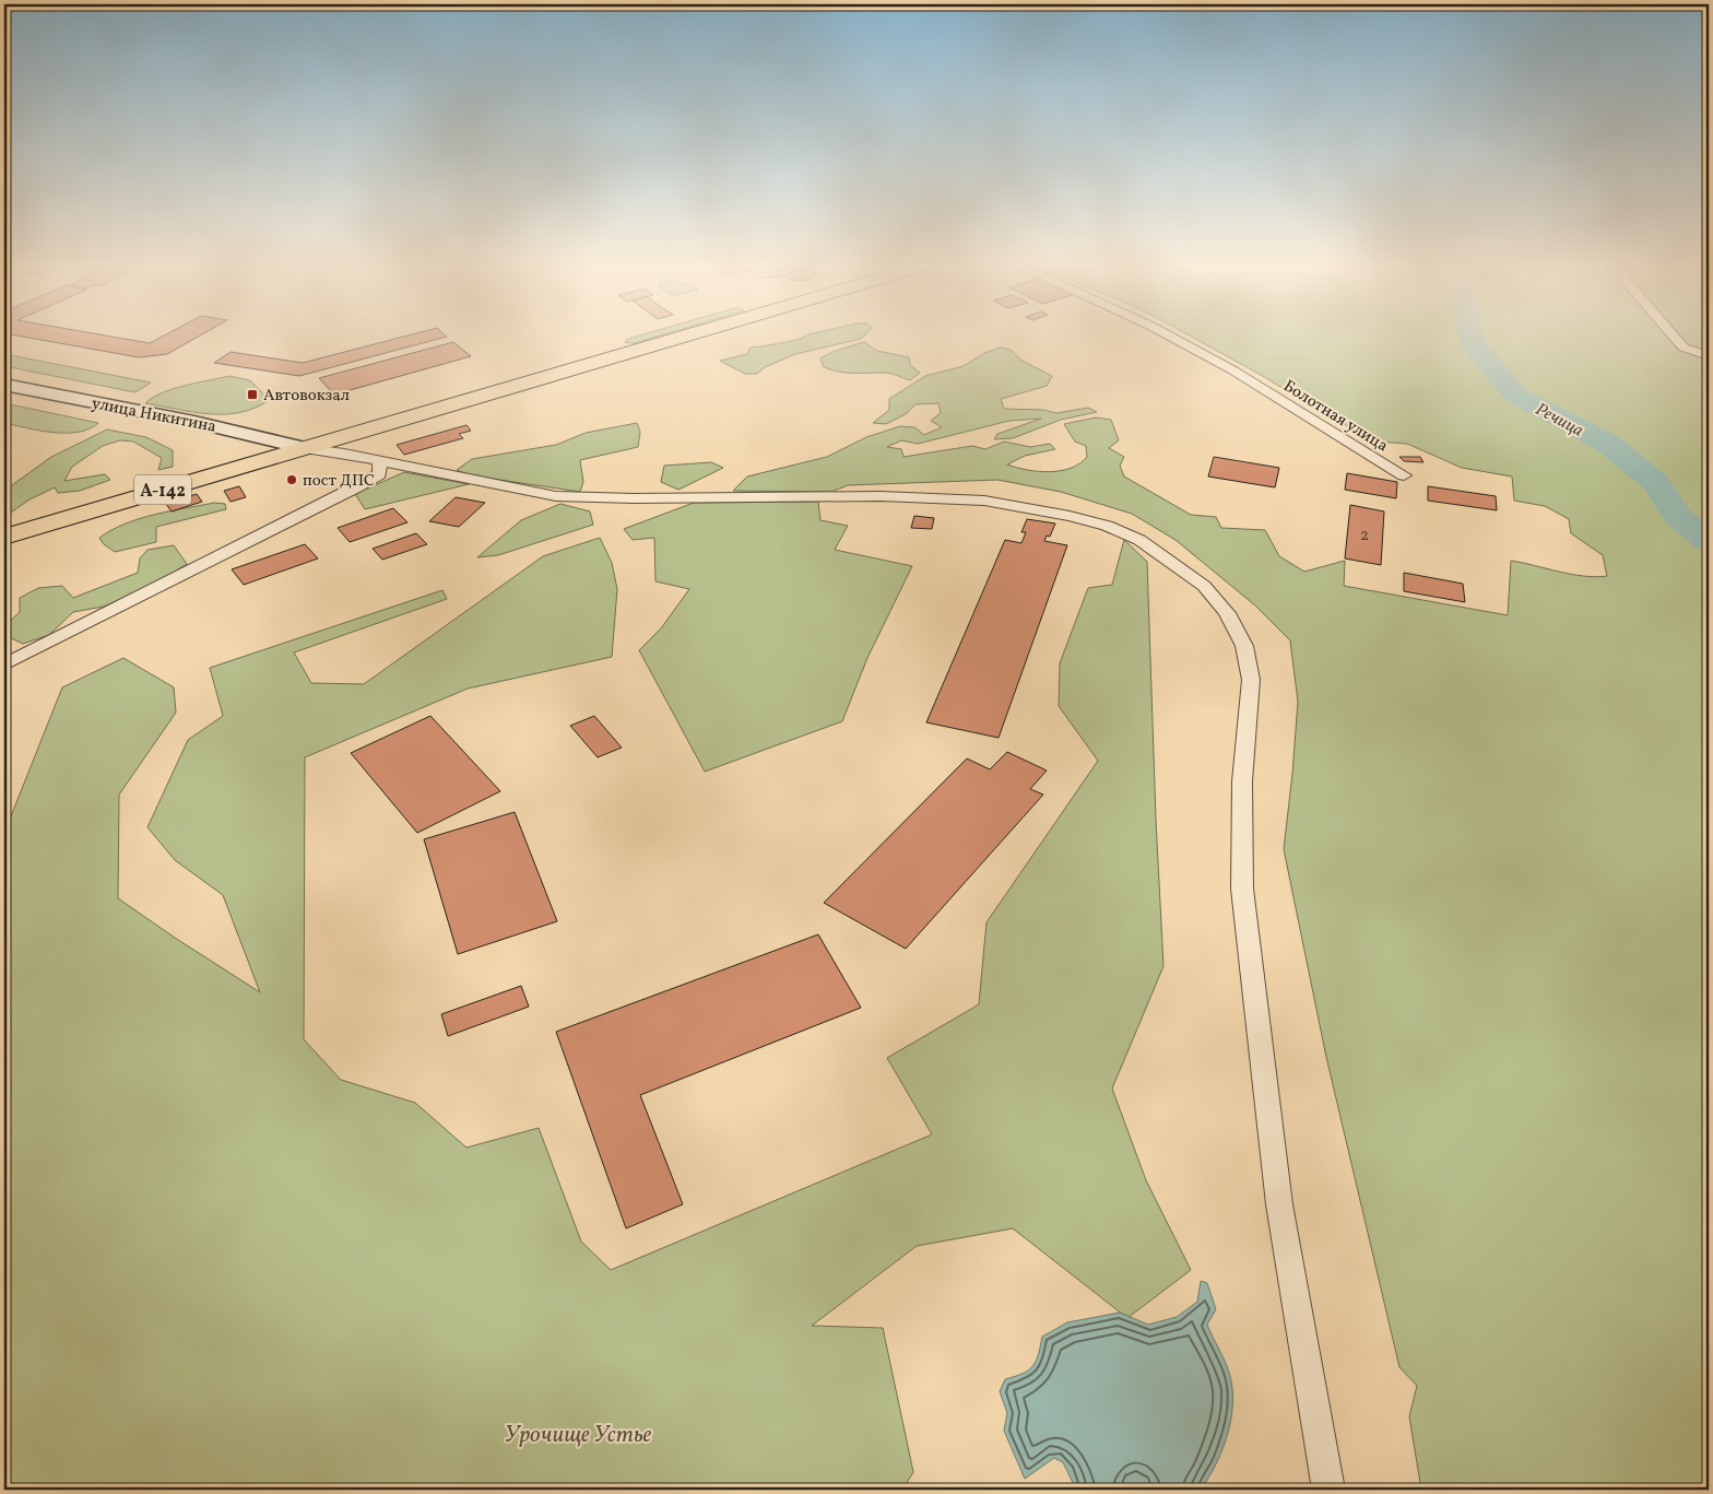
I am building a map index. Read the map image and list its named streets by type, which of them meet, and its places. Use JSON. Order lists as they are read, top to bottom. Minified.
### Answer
{"streets":{"highway":["А-142"],"main road":["улица Никитина"],"street":["Болотная улица"]},"crossings":[["улица Никитина","А-142"]],"water":["Речица"],"parks":["Урочище Устье"],"places":{"transit":["Автовокзал"],"other":["пост ДПС"]},"house_numbers":["2"]}
